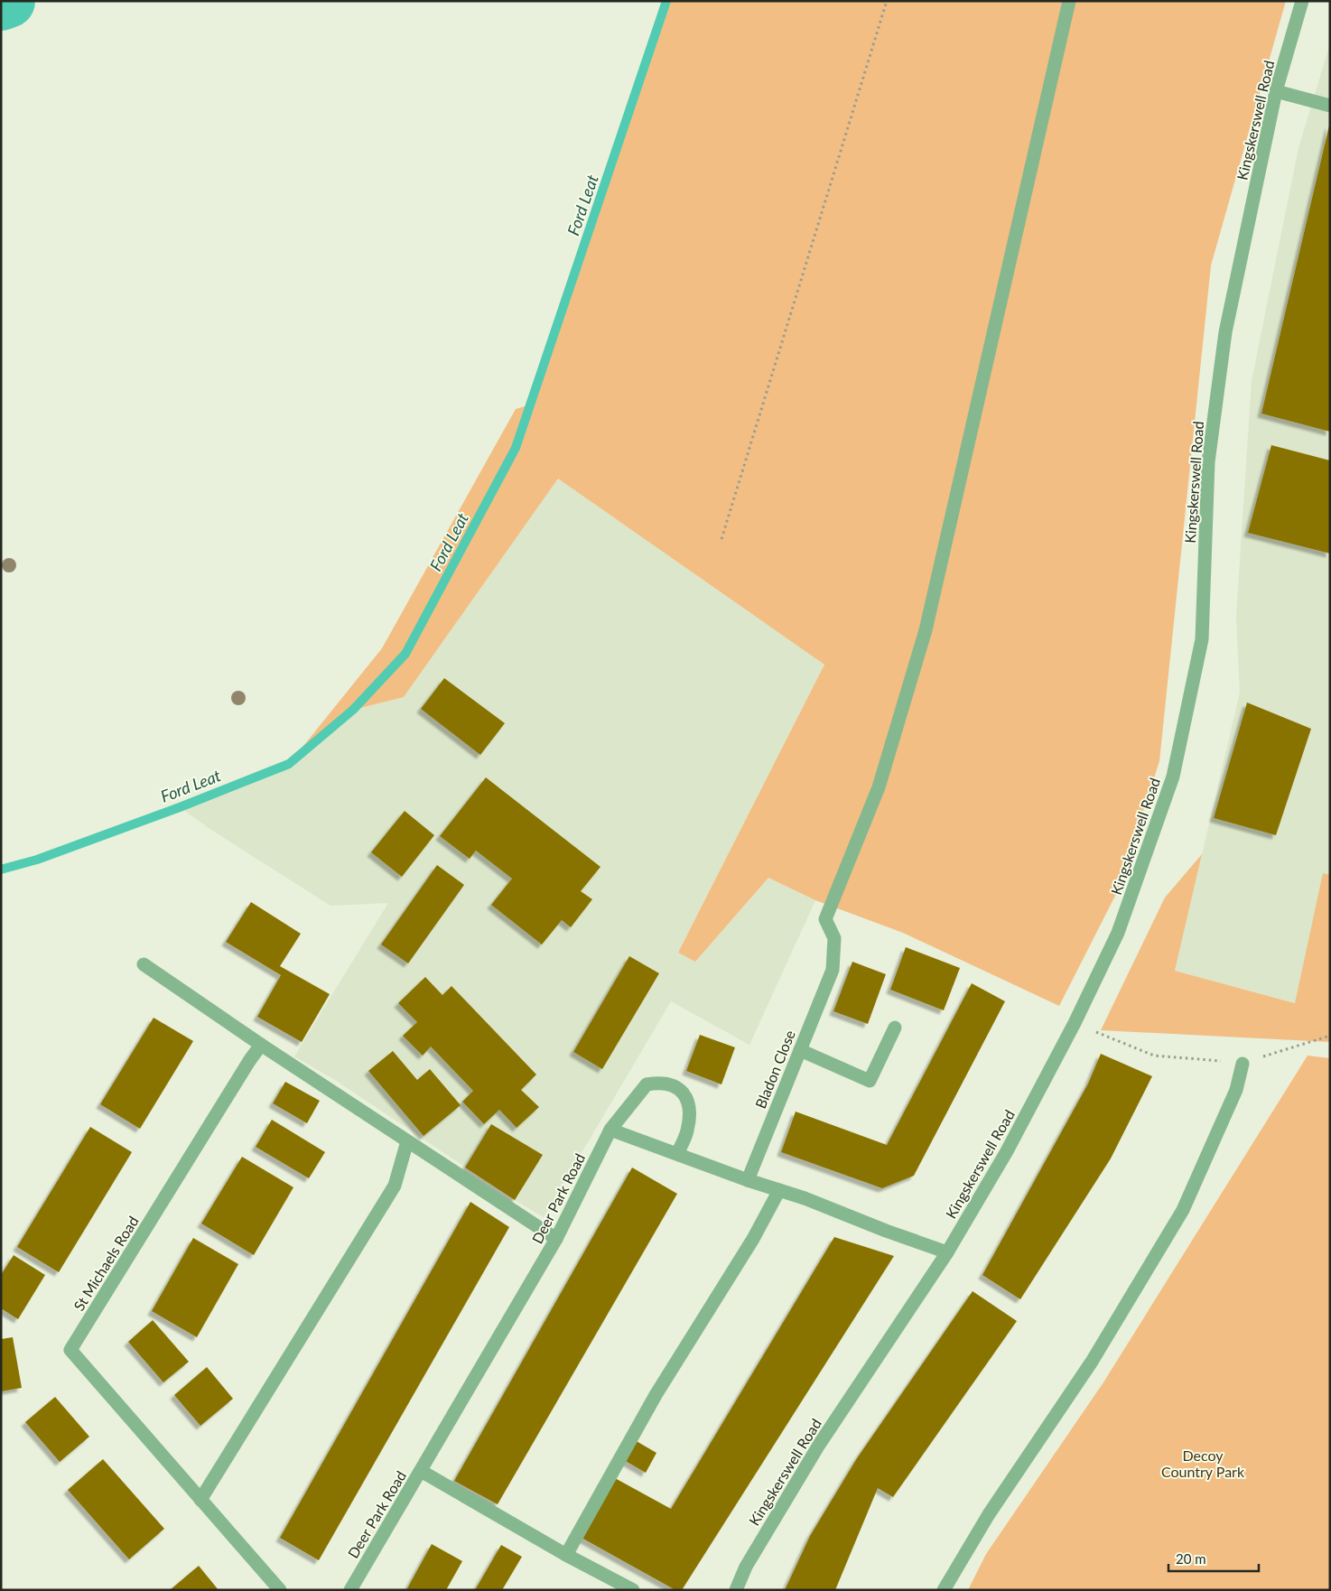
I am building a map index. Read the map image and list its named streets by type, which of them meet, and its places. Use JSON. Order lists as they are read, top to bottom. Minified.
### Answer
{"streets":{"street":["Kingskerswell Road","Bladon Close","Deer Park Road","St Michaels Road"]},"water":["Ford Leat"],"parks":["Decoy Country Park"],"scale_bar":"20 m"}
